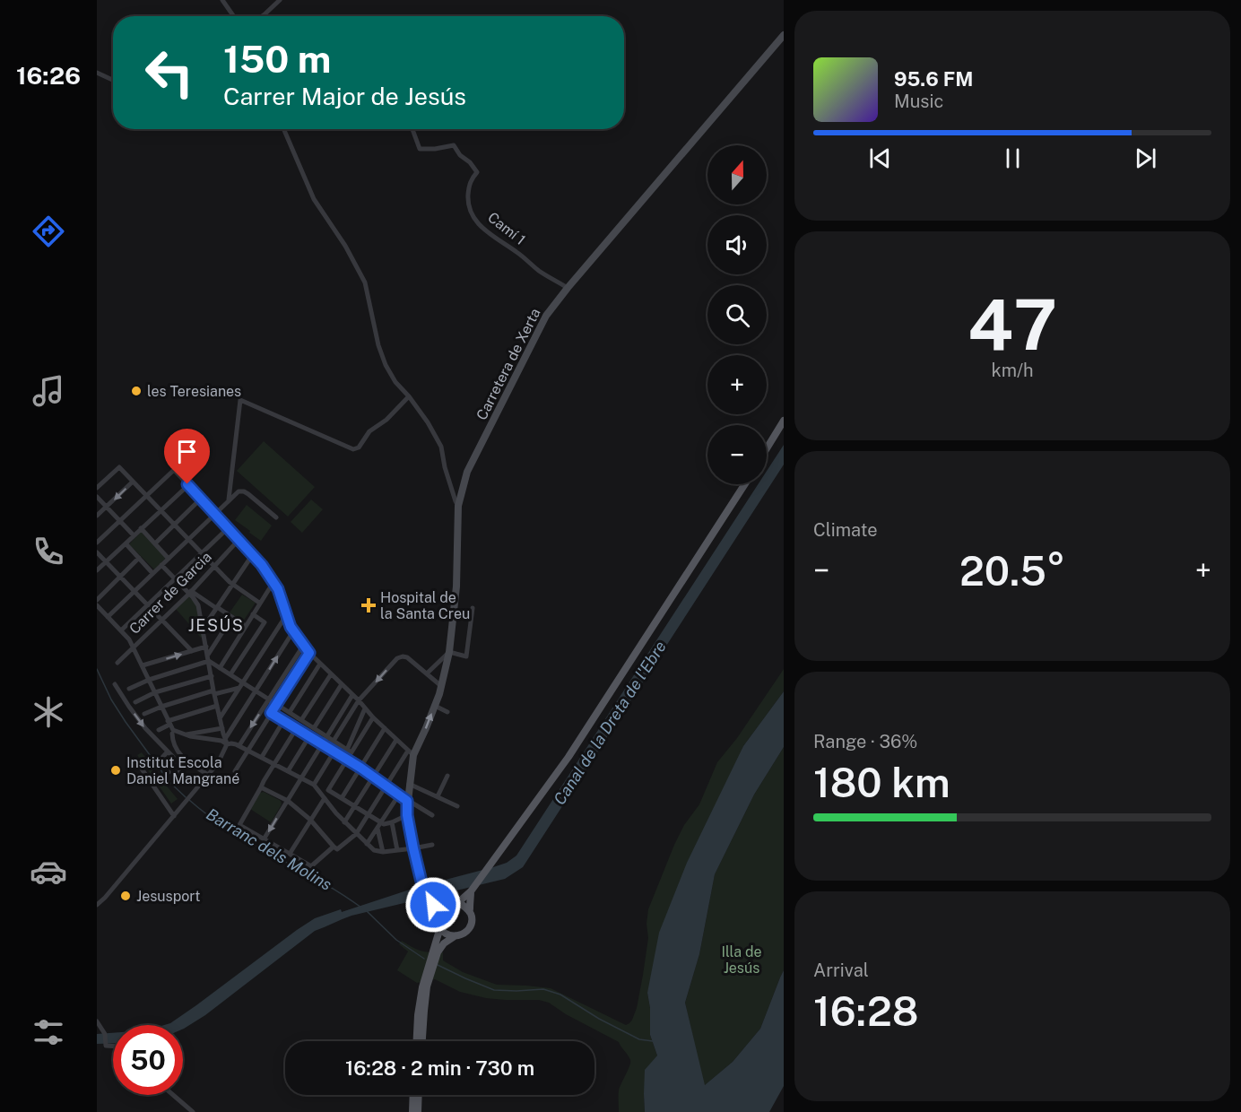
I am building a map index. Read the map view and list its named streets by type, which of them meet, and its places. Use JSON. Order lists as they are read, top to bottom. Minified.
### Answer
{"streets":{"main road":["Carretera de Xerta"],"street":["Camí 1","Carrer de Garcia"]},"crossings":[["Camí 1","Carretera de Xerta"]],"districts":["JESÚS"],"water":["Canal de la Dreta de l'Ebre","Barranc dels Molins"],"parks":["Illa de Jesús"],"places":{"other":["les Teresianes","Institut Escola Daniel Mangrané","Jesusport"],"health":["Hospital de la Santa Creu"]},"north":"top","page":{"tabs":"16:26","turn":["150 m","Carrer Major de Jesús"],"song":["95.6 FM","Music"],"map_buttons":["+","−"],"tile":[["47","km/h"],"Climate",["Range · 36%","180 km"],["Arrival","16:28"]],"heat":["−","20.5°","+"],"limit":"50","trip":"16:28 · 2 min · 730 m"}}
